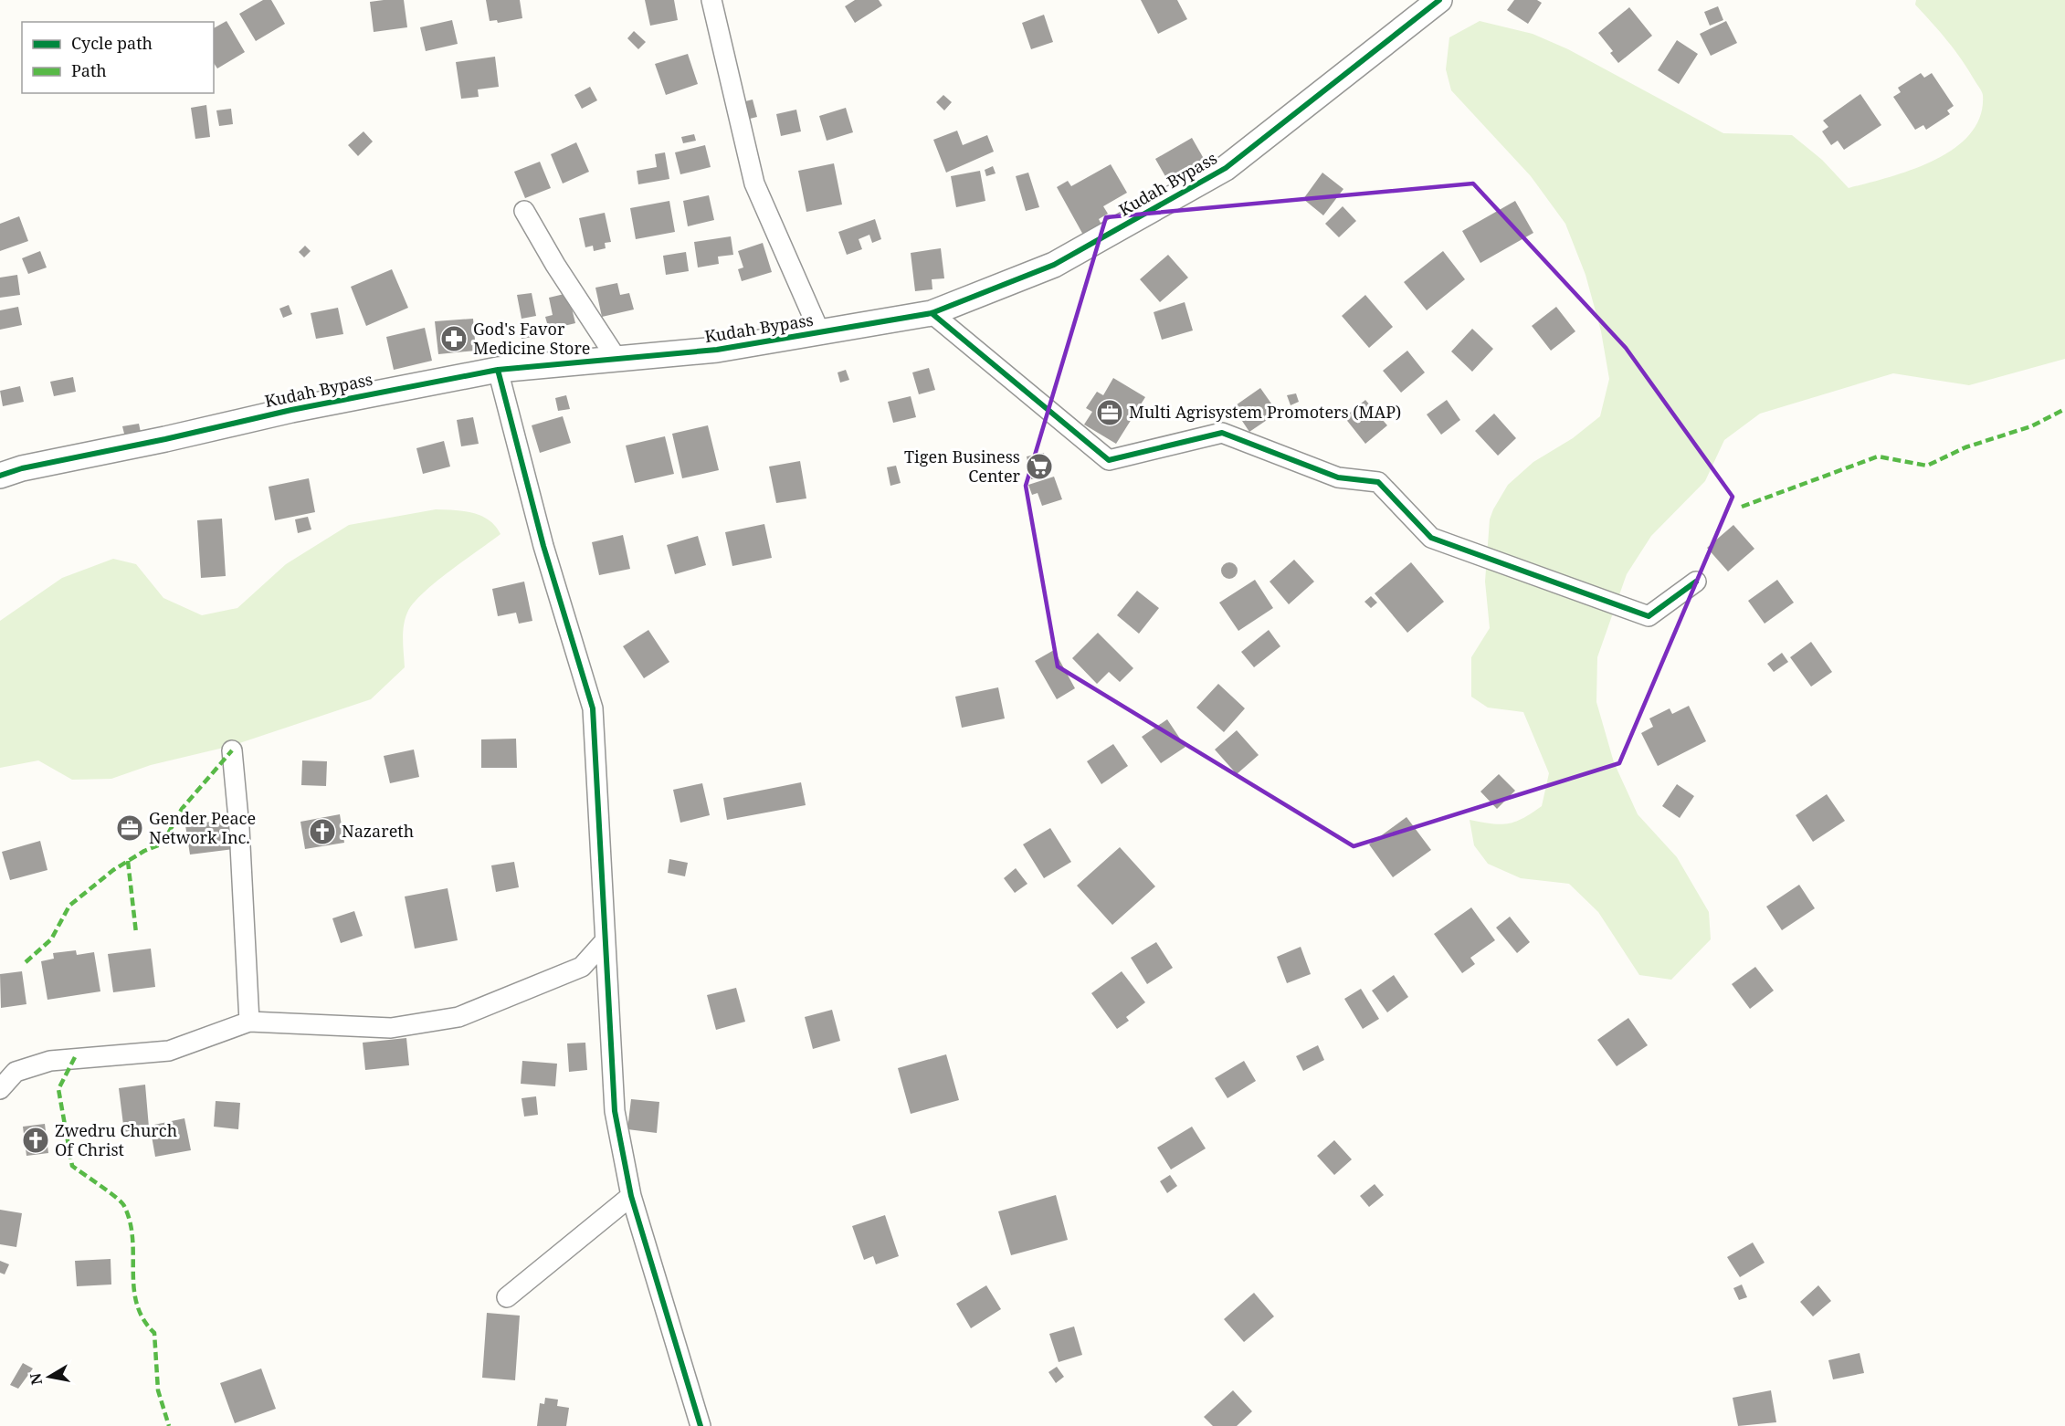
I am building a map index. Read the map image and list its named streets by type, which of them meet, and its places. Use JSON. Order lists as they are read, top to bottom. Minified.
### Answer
{"streets":{"street":["Kudah Bypass"]},"places":{"pharmacy":["God's Favor Medicine Store"],"office":["Multi Agrisystem Promoters (MAP)","Gender Peace Network Inc."],"supermarket":["Tigen Business Center"],"church":["Nazareth","Zwedru Church Of Christ"]},"legend":["Cycle path","Path"],"north":"left"}
